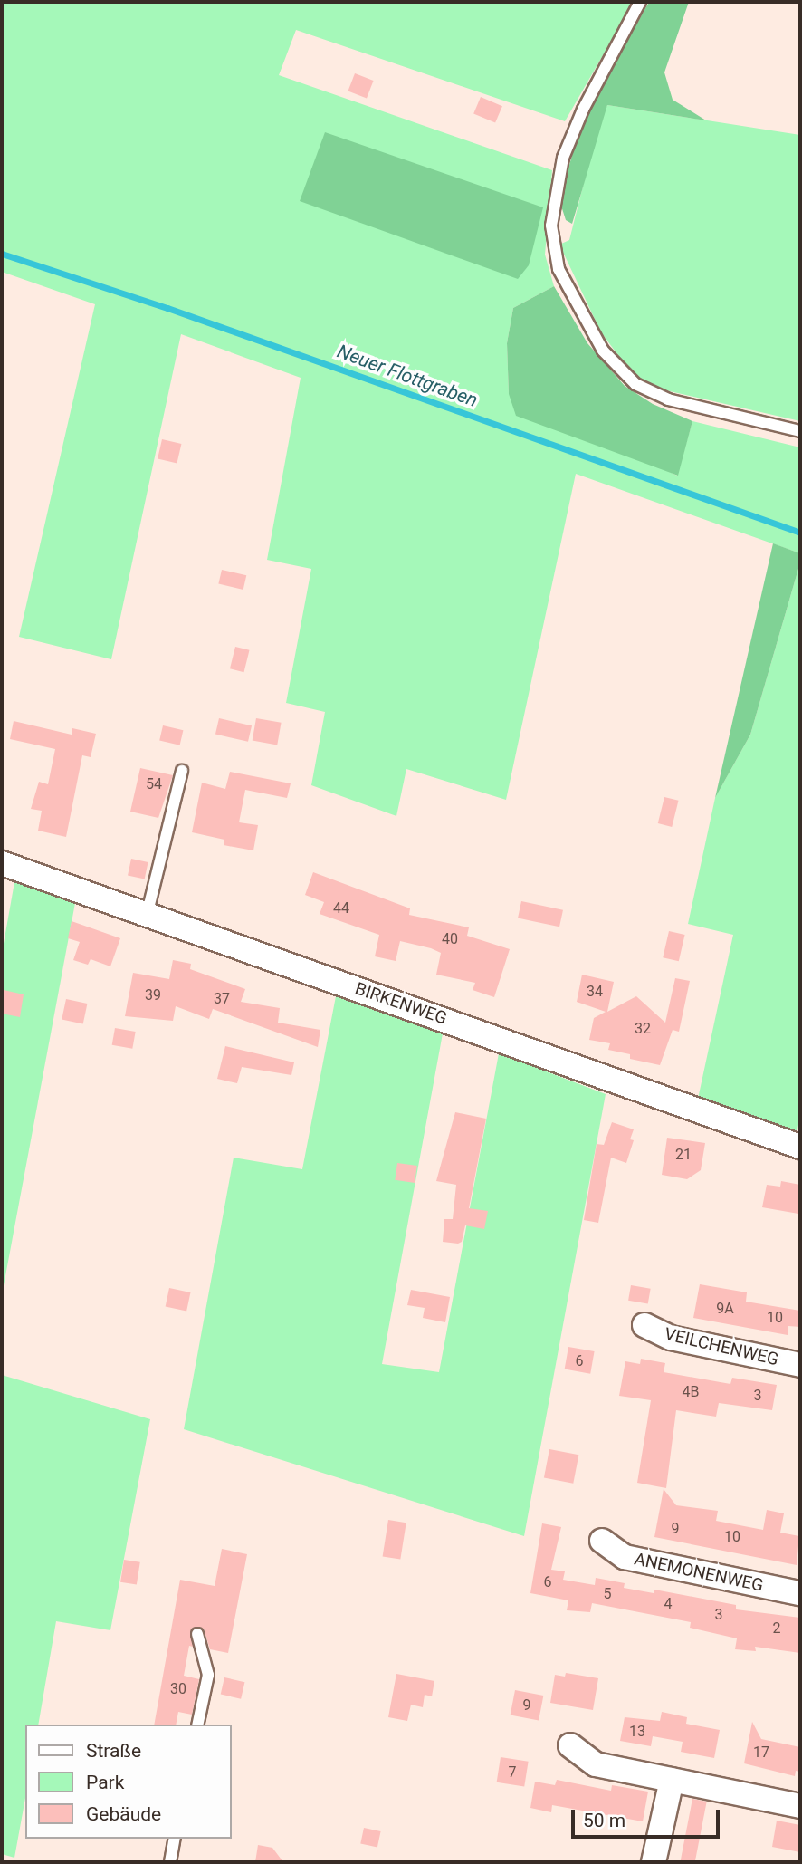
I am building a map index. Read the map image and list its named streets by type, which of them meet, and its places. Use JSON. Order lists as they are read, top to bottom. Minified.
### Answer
{"streets":{"street":["BIRKENWEG","VEILCHENWEG","ANEMONENWEG"]},"water":["Neuer Flottgraben"],"house_numbers":["54","44","40","34","39","37","32","21","9A","10","6","4B","3","9","10","6","5","4","3","2","30","9","13","17","7"],"legend":["Straße","Park","Gebäude"],"scale_bar":"50 m"}
